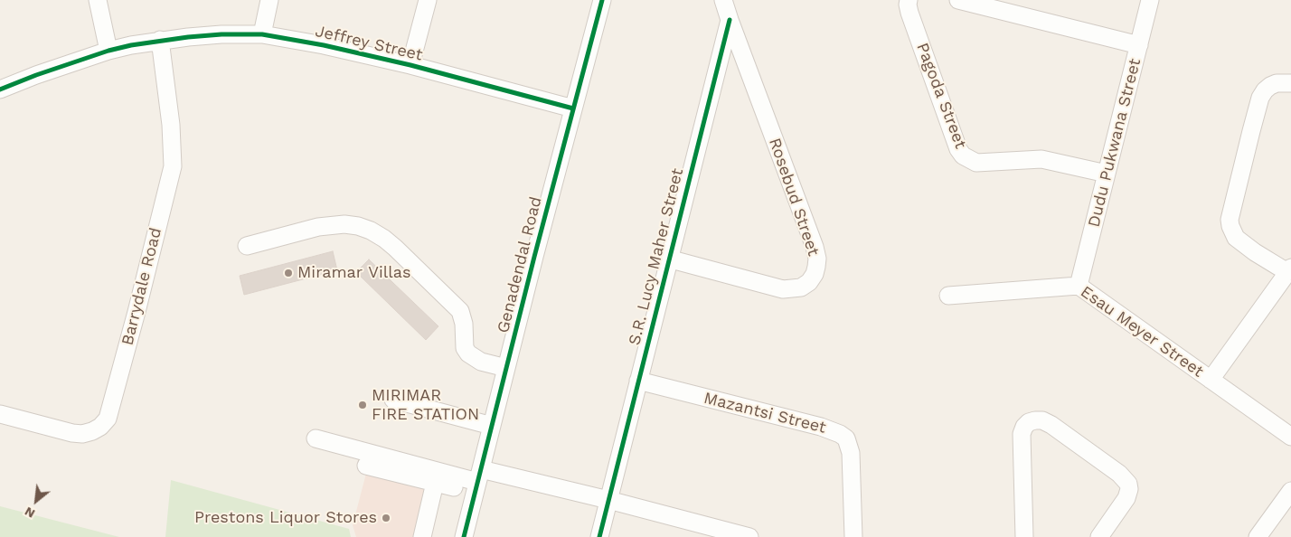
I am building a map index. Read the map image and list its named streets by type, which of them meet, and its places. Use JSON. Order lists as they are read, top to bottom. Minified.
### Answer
{"streets":{"street":["Jeffrey Street","Pagoda Street","Dudu Pukwana Street","Rosebud Street","S.R. Lucy Maher Street","Genadendal Road","Barrydale Road","Esau Meyer Street","Mazantsi Street"]},"crossings":[["Jeffrey Street","Genadendal Road"],["Jeffrey Street","Barrydale Road"],["Pagoda Street","Dudu Pukwana Street"],["Dudu Pukwana Street","Esau Meyer Street"],["Rosebud Street","S.R. Lucy Maher Street"],["S.R. Lucy Maher Street","Mazantsi Street"]],"places":["Miramar Villas","MIRIMAR FIRE STATION","Prestons Liquor Stores"],"north":"bottom left"}
